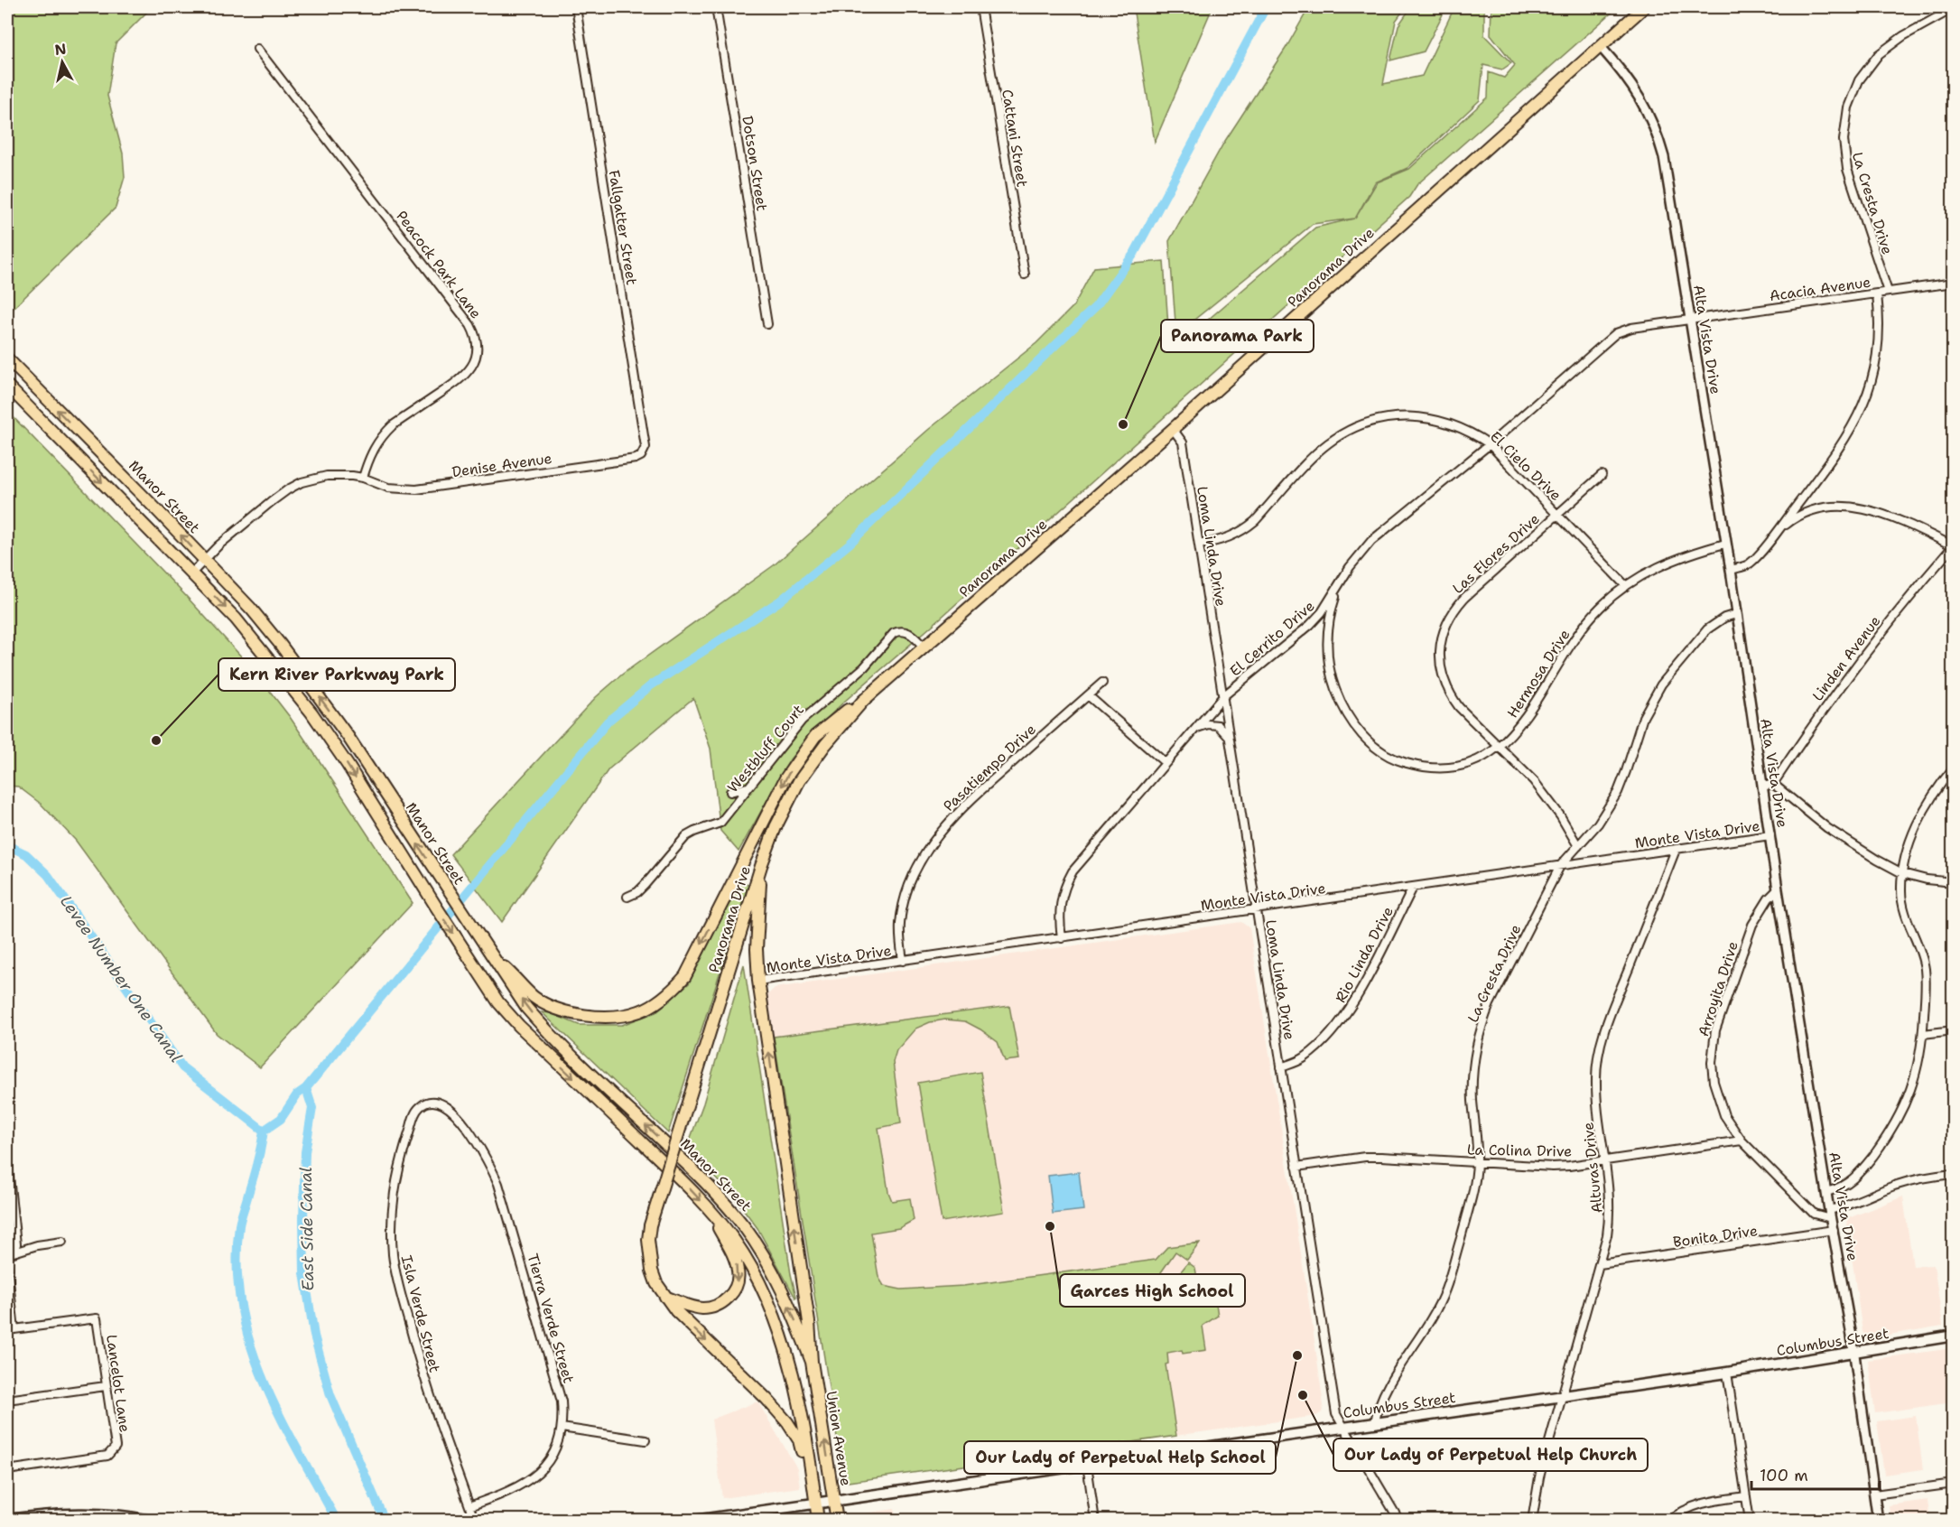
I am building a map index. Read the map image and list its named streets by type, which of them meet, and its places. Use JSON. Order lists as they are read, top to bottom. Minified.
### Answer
{"streets":{"main road":["Panorama Drive","Manor Street","Columbus Street","Union Avenue"],"street":["Cattani Street","Dotson Street","La Cresta Drive","Fallgatter Street","Peacock Park Lane","Acacia Avenue","Alta Vista Drive","Denise Avenue","El Cielo Drive","Loma Linda Drive","Las Flores Drive","El Cerrito Drive","Linden Avenue","Hermosa Drive","Westbluff Court","Pasatiempo Drive","Monte Vista Drive","Rio Linda Drive","Arroyita Drive","La Colina Drive","Alturas Drive","Bonita Drive","Isla Verde Street","Tierra Verde Street","Lancelot Lane"]},"crossings":[["La Cresta Drive","Acacia Avenue"],["La Cresta Drive","Alta Vista Drive"],["La Cresta Drive","Las Flores Drive"],["La Cresta Drive","Monte Vista Drive"],["La Cresta Drive","La Colina Drive"],["La Cresta Drive","Columbus Street"],["Fallgatter Street","Denise Avenue"],["Peacock Park Lane","Denise Avenue"],["Panorama Drive","Alta Vista Drive"],["Panorama Drive","Manor Street"],["Panorama Drive","Loma Linda Drive"],["Panorama Drive","Westbluff Court"],["Acacia Avenue","Alta Vista Drive"],["Acacia Avenue","El Cerrito Drive"],["Alta Vista Drive","El Cerrito Drive"],["Alta Vista Drive","Hermosa Drive"],["Alta Vista Drive","Monte Vista Drive"],["Alta Vista Drive","Arroyita Drive"],["Alta Vista Drive","Bonita Drive"],["Alta Vista Drive","Columbus Street"],["El Cielo Drive","Loma Linda Drive"],["El Cielo Drive","Las Flores Drive"],["El Cielo Drive","El Cerrito Drive"],["El Cielo Drive","Hermosa Drive"],["Manor Street","Union Avenue"],["Loma Linda Drive","El Cerrito Drive"],["Loma Linda Drive","Monte Vista Drive"],["Loma Linda Drive","Rio Linda Drive"],["Loma Linda Drive","La Colina Drive"],["Loma Linda Drive","Columbus Street"],["Las Flores Drive","Hermosa Drive"],["El Cerrito Drive","Hermosa Drive"],["El Cerrito Drive","Monte Vista Drive"],["Pasatiempo Drive","Monte Vista Drive"],["Monte Vista Drive","Rio Linda Drive"],["Monte Vista Drive","Alturas Drive"],["Arroyita Drive","La Colina Drive"],["La Colina Drive","Alturas Drive"],["Alturas Drive","Bonita Drive"],["Alturas Drive","Columbus Street"],["Isla Verde Street","Tierra Verde Street"],["Columbus Street","Union Avenue"]],"one_way":["Union Avenue"],"water":["Levee Number One Canal","East Side Canal"],"places":["Panorama Park","Kern River Parkway Park","Garces High School","Our Lady of Perpetual Help School","Our Lady of Perpetual Help Church"],"scale_bar":"100 m","north":"top"}
